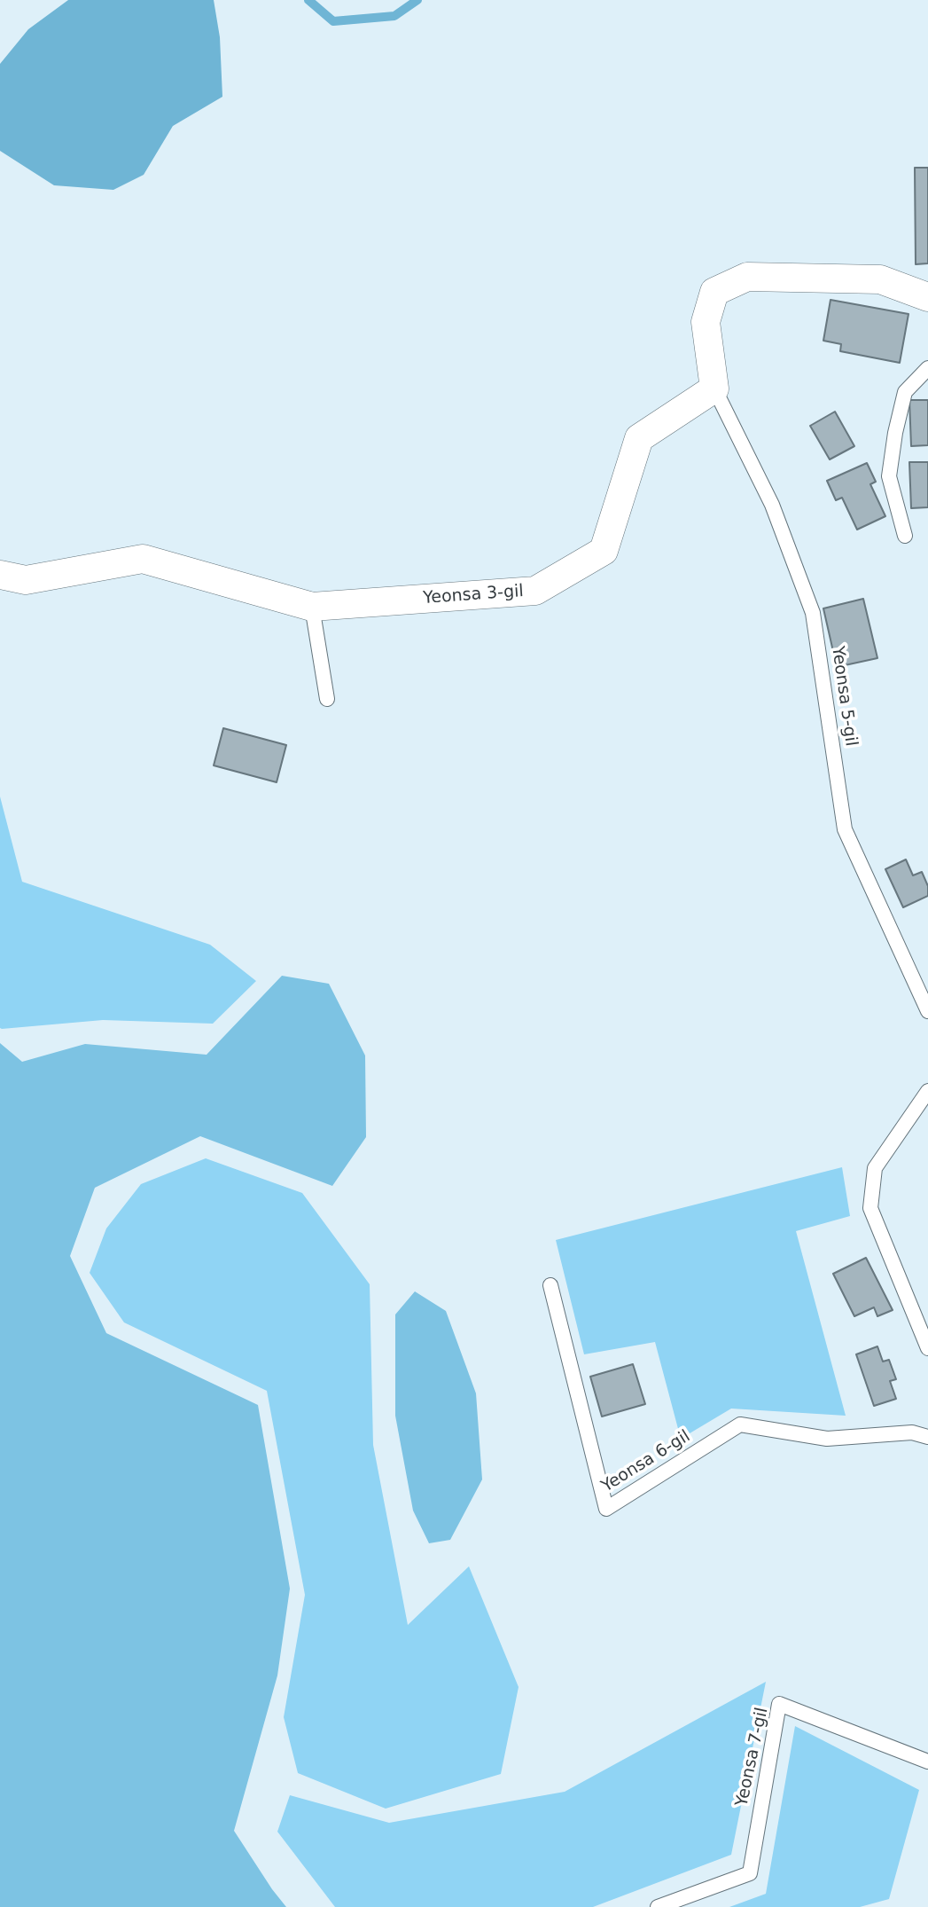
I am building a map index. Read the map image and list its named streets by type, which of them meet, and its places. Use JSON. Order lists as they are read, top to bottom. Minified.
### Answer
{"streets":{"street":["Yeonsa 3-gil"],"lane":["Yeonsa 5-gil","Yeonsa 6-gil","Yeonsa 7-gil"]},"crossings":[["Yeonsa 3-gil","Yeonsa 5-gil"]]}
